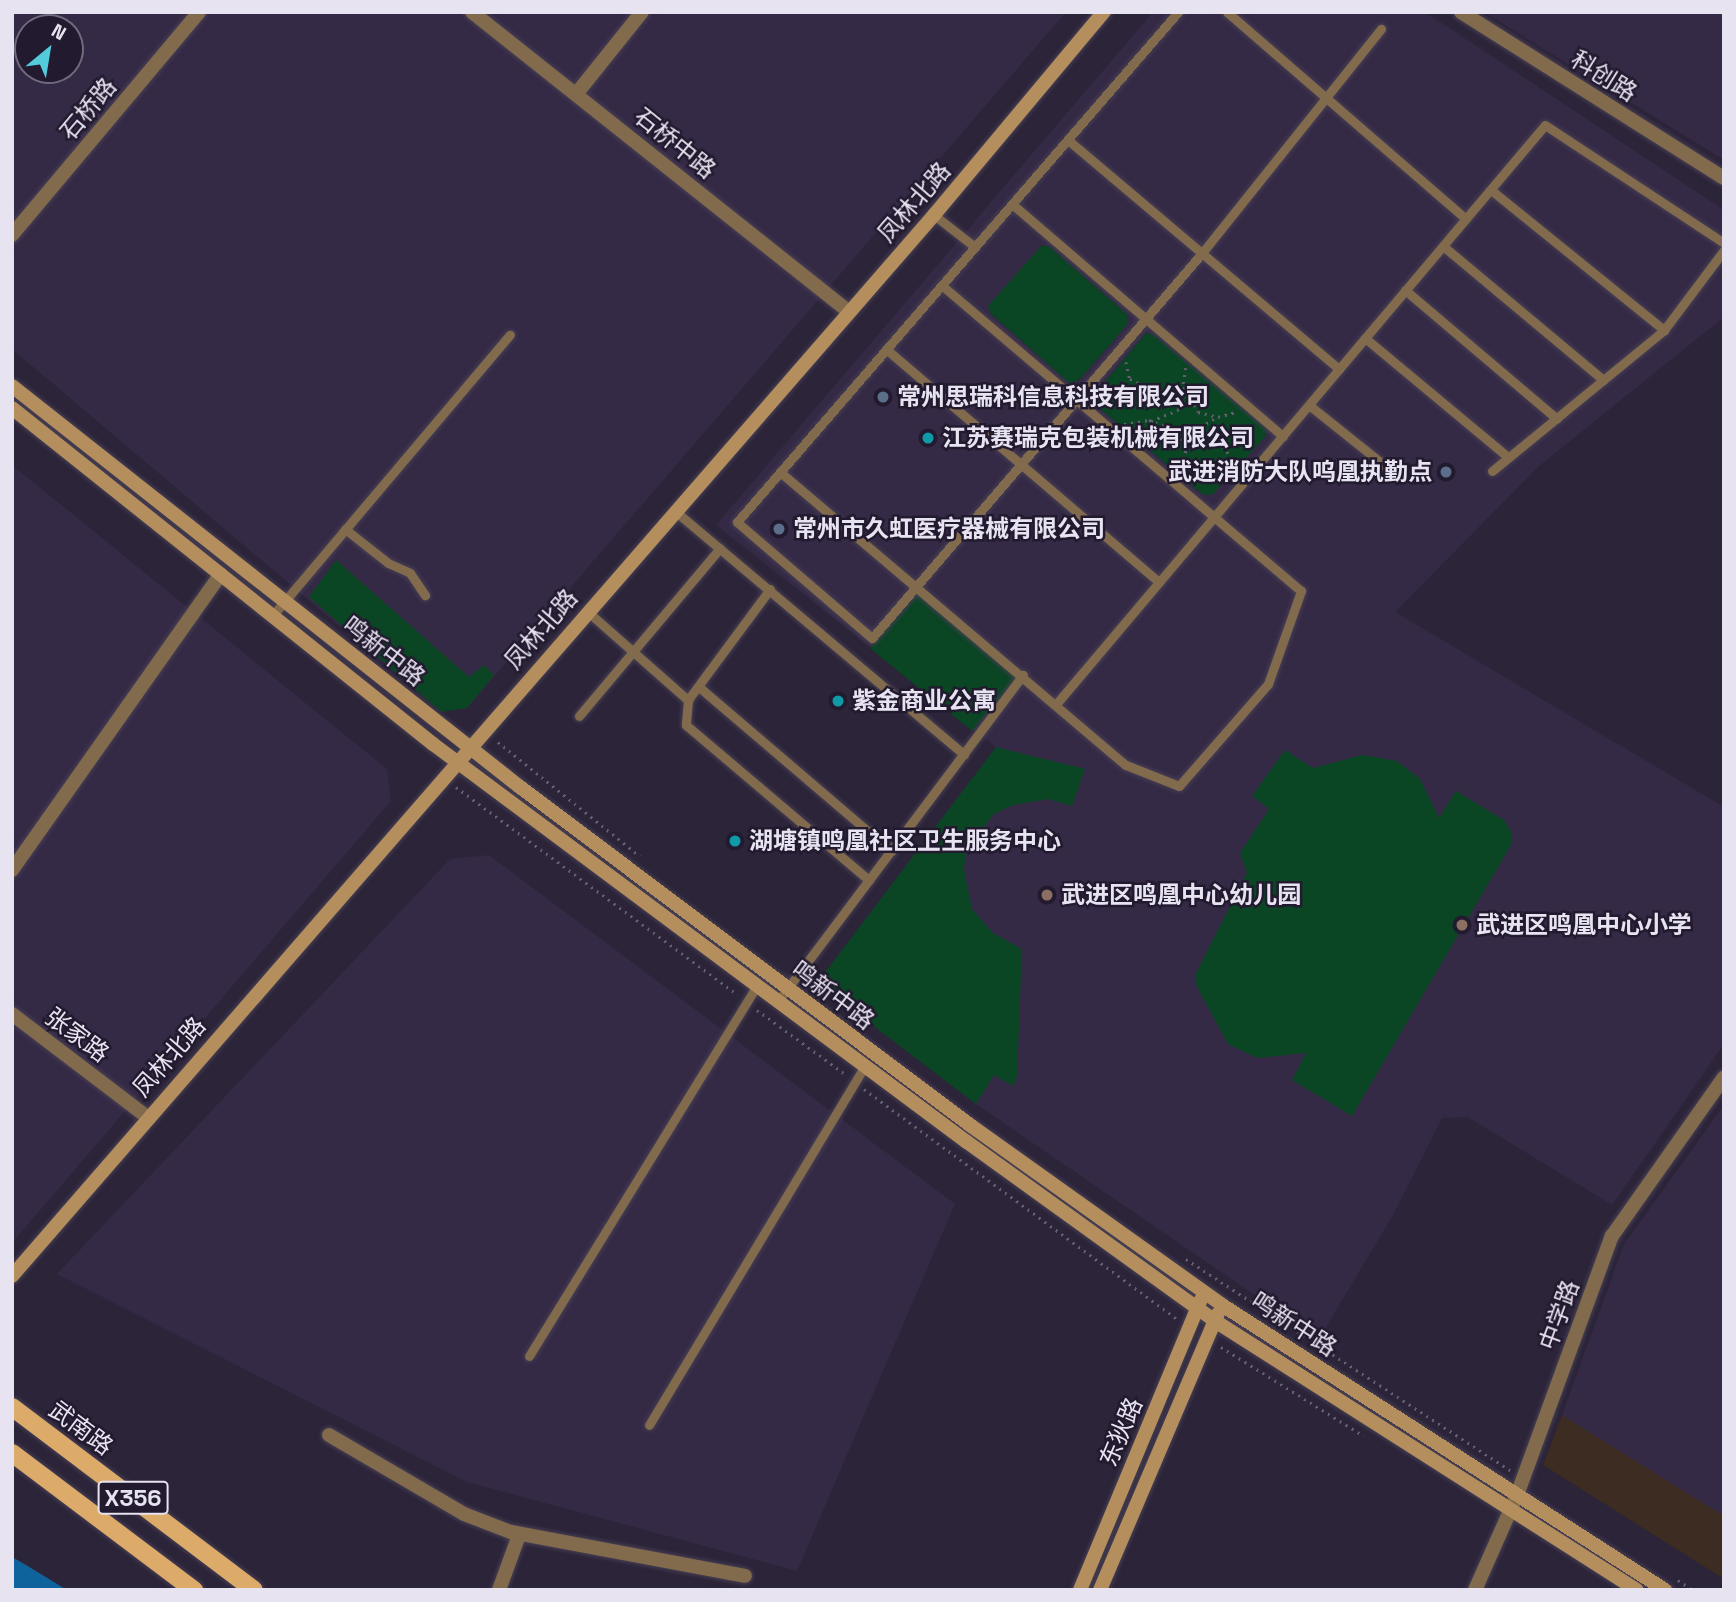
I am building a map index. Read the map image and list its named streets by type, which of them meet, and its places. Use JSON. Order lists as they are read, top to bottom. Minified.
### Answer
{"streets":{"main road":["凤林北路","鸣新中路","武南路","东狄路","X356"],"street":["科创路","石桥路","石桥中路","张家路","中学路"]},"crossings":[["石桥中路","凤林北路"],["凤林北路","鸣新中路"],["凤林北路","张家路"],["鸣新中路","中学路"],["鸣新中路","东狄路"]],"places":["常州思瑞科信息科技有限公司","江苏赛瑞克包装机械有限公司","武进消防大队呜凰执勤点","常州市久虹医疗器械有限公司","紫金商业公寓","湖塘镇鸣凰社区卫生服务中心","武进区鸣凰中心幼儿园","武进区鸣凰中心小学"],"north":"top right"}
